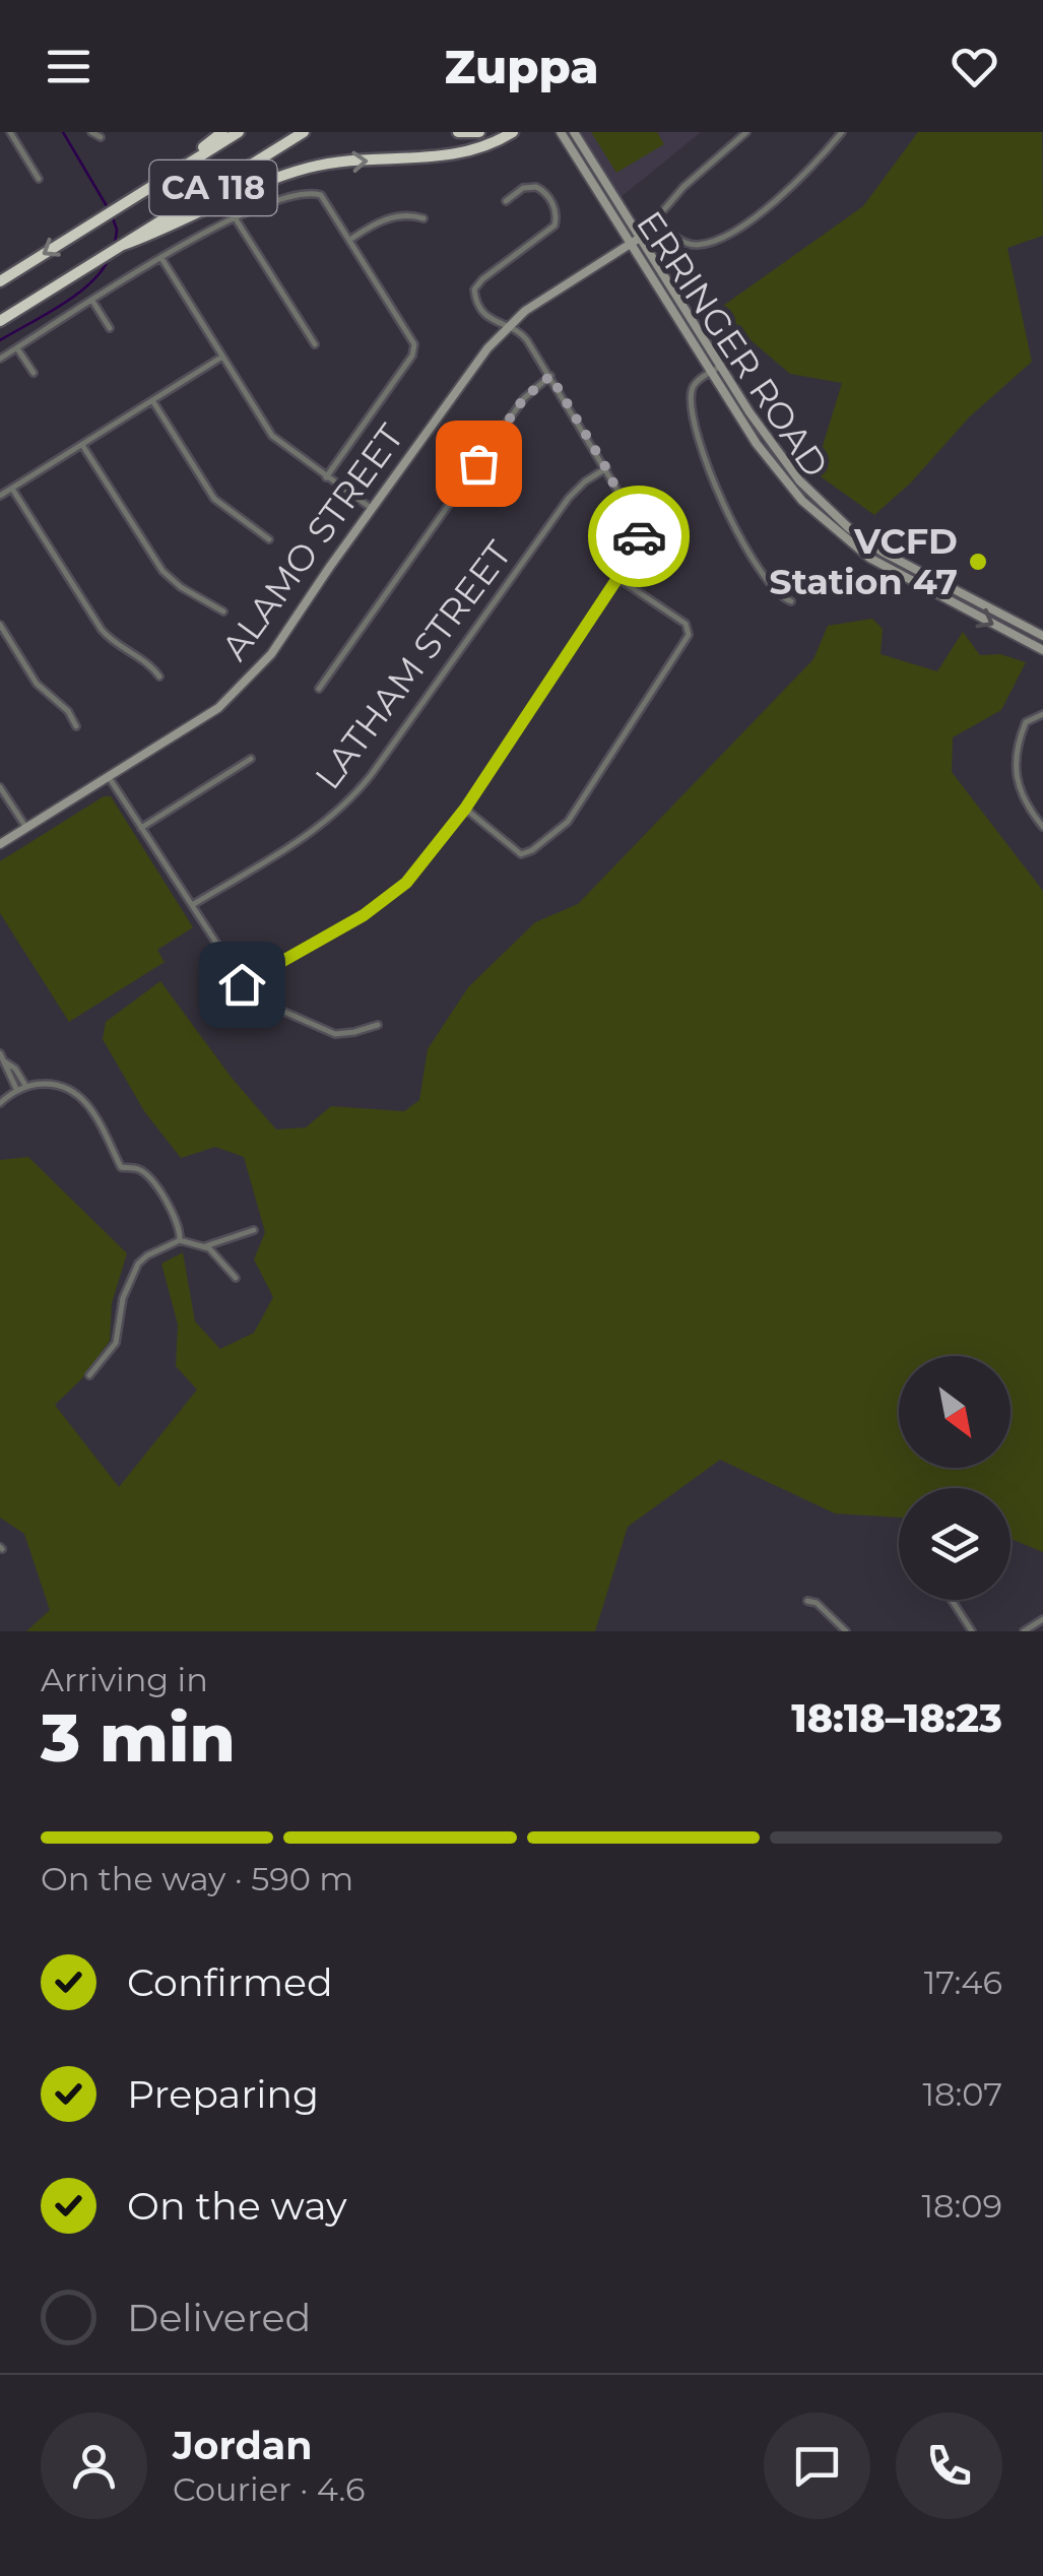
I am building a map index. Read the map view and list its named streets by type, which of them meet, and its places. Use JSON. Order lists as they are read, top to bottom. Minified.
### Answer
{"streets":{"highway":["CA 118"],"main road":["ERRINGER ROAD","ALAMO STREET"],"street":["LATHAM STREET"]},"crossings":[["ERRINGER ROAD","ALAMO STREET"]],"places":["VCFD Station 47"],"north":"bottom right","page":{"header":"Zuppa","heading":["3 min","Arriving in","18:18–18:23"],"panel":["Jordan","Courier · 4.6"],"bar":"On the way · 590 m","list":[["Confirmed","17:46"],["Preparing","18:07"],["On the way","18:09"],"Delivered"]}}
